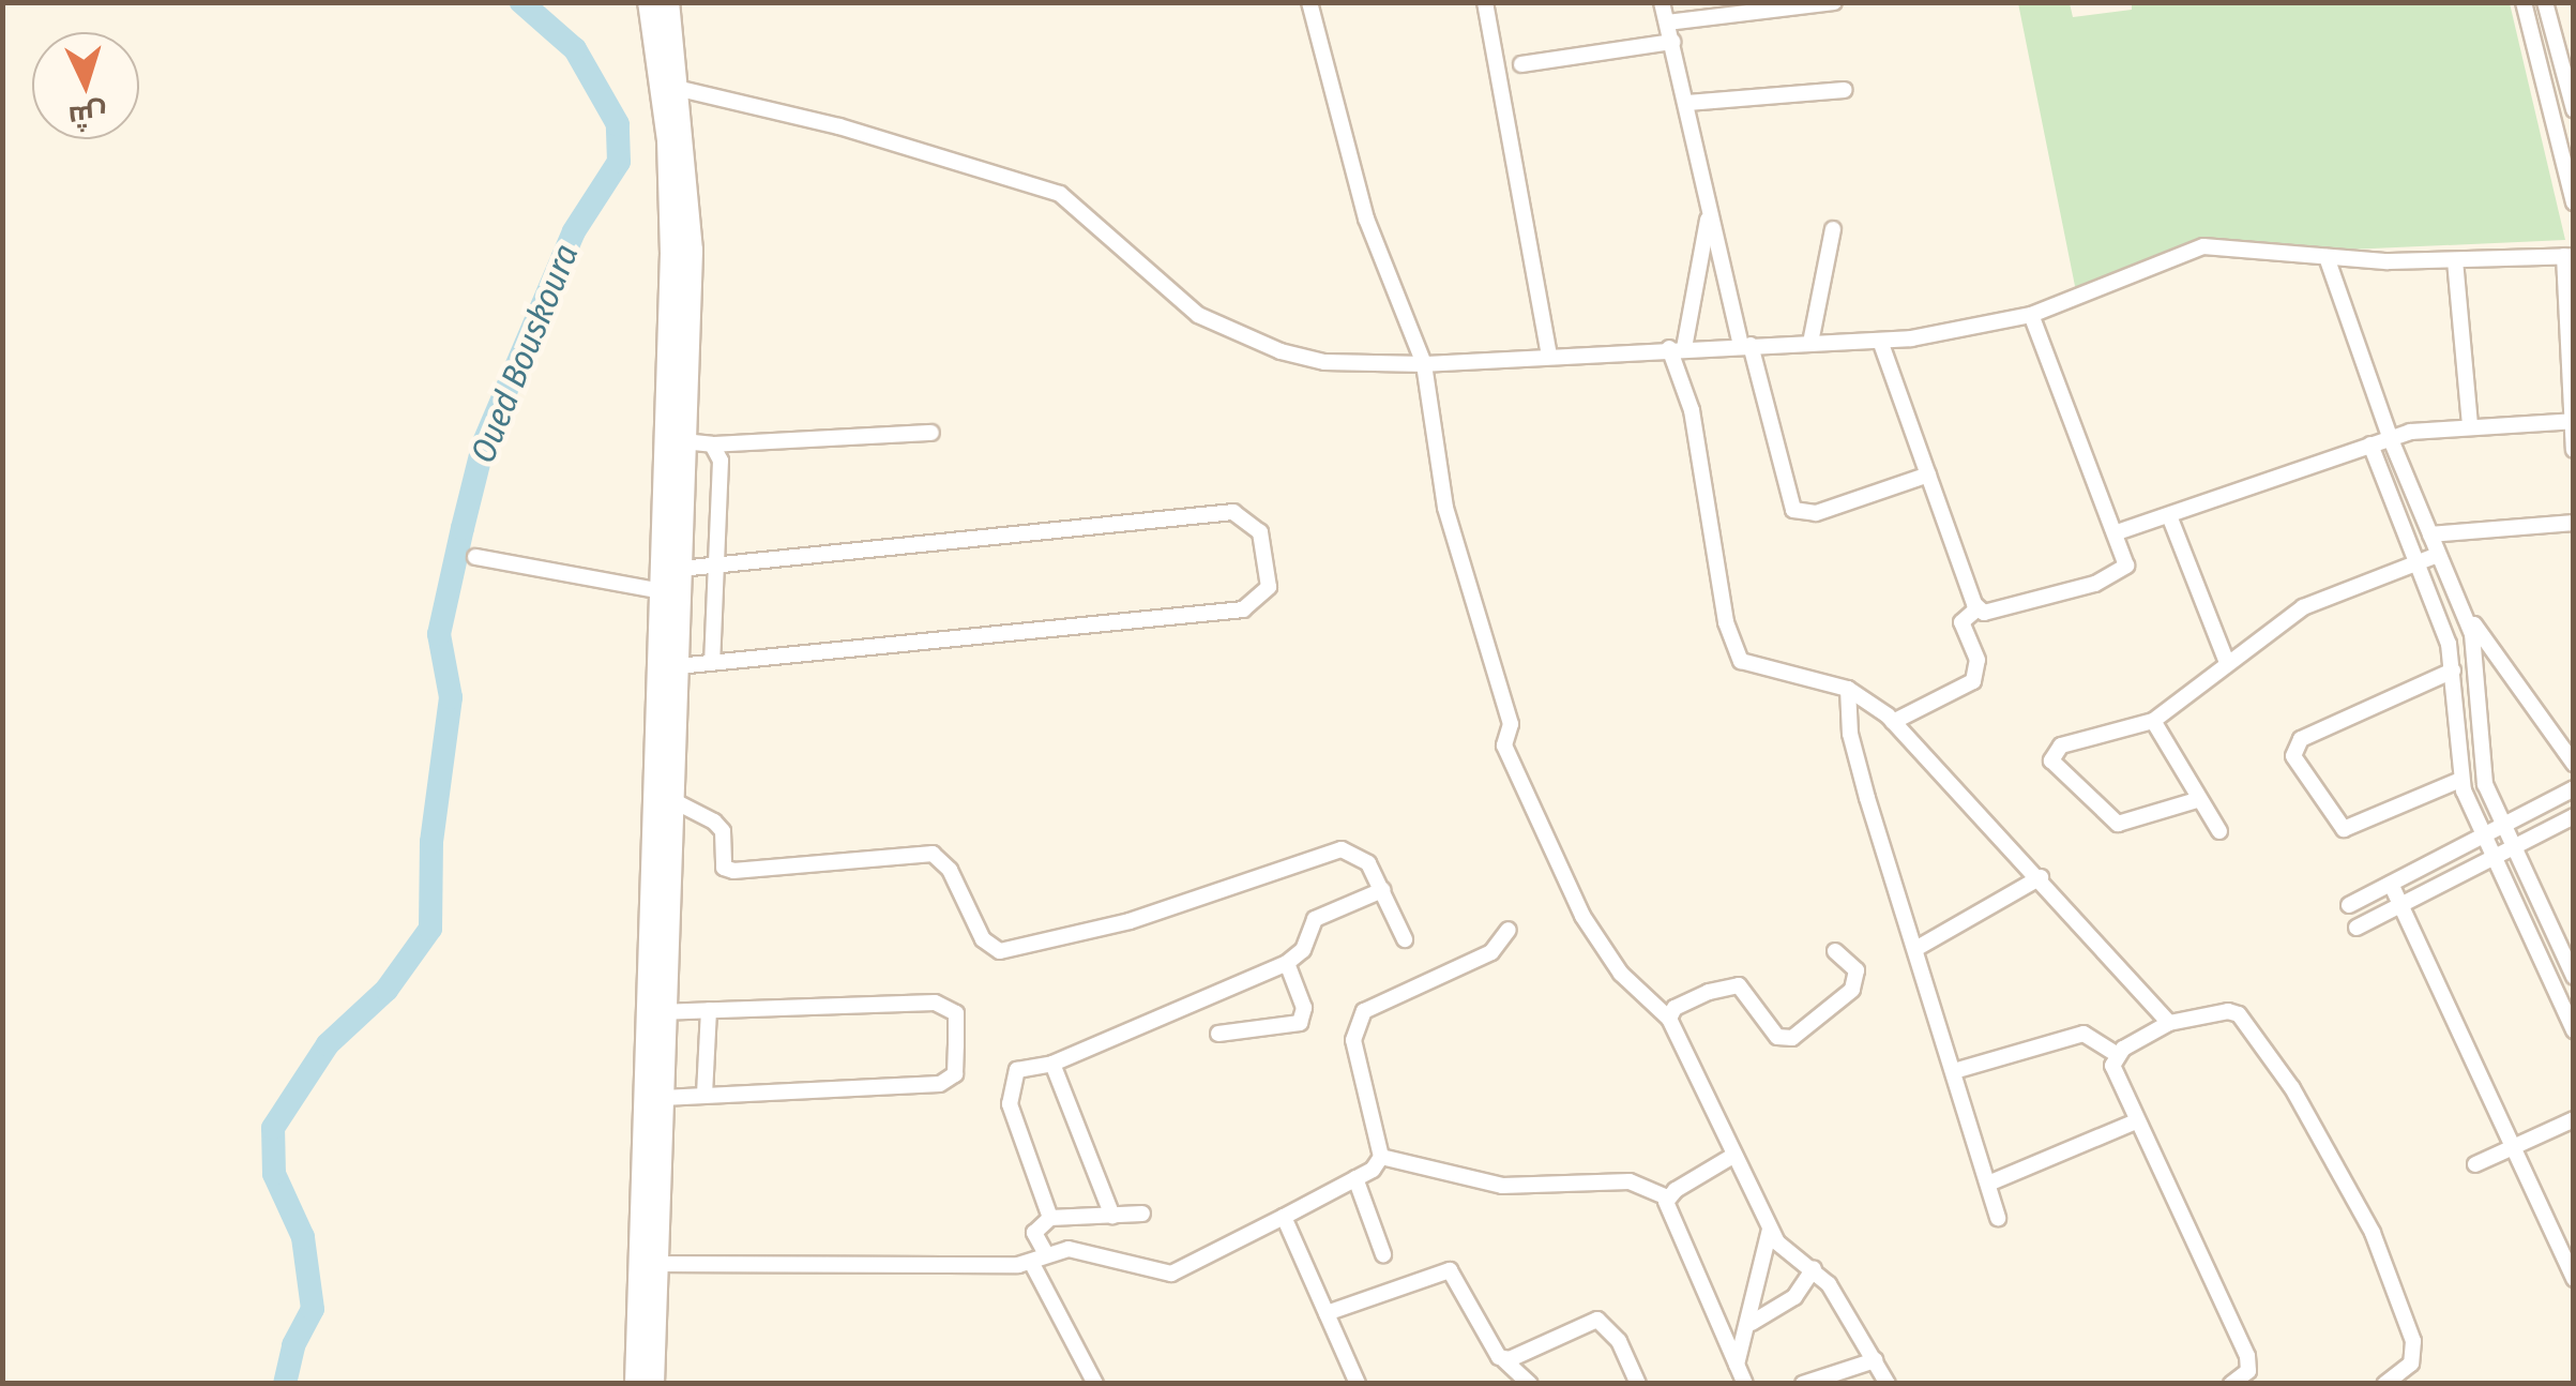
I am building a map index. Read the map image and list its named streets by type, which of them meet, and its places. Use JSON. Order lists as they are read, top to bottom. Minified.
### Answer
{"water":["Oued Bouskoura"],"north":"bottom"}
